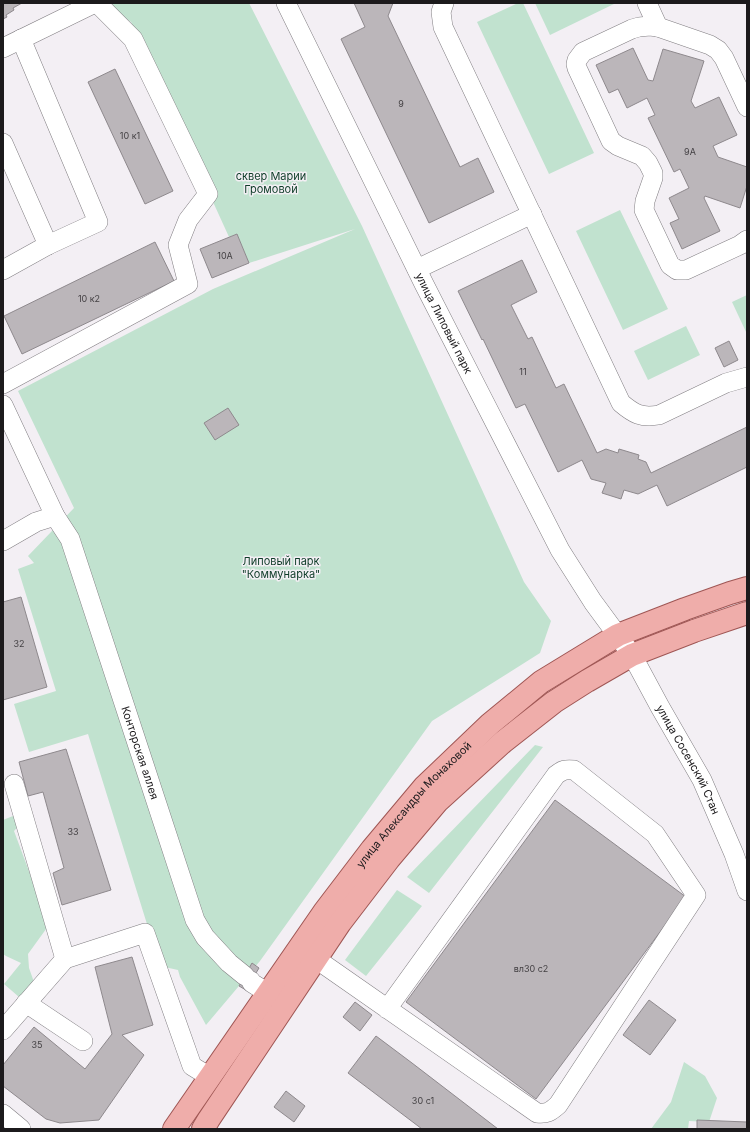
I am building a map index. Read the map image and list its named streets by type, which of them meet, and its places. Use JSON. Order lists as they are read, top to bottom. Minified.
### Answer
{"streets":{"main road":["улица Александры Монаховой"],"street":["улица Липовый парк","Конторская аллея","улица Сосенский Стан"]},"crossings":[["улица Липовый парк","улица Сосенский Стан"],["улица Липовый парк","улица Александры Монаховой"],["Конторская аллея","улица Александры Монаховой"],["улица Сосенский Стан","улица Александры Монаховой"]],"parks":["сквер Марии Громовой","Липовый парк \"Коммунарка\""],"house_numbers":["9","10 к1","9А","10А","10 к2","11","32","33","вл30 с2","35","30 с1"]}
